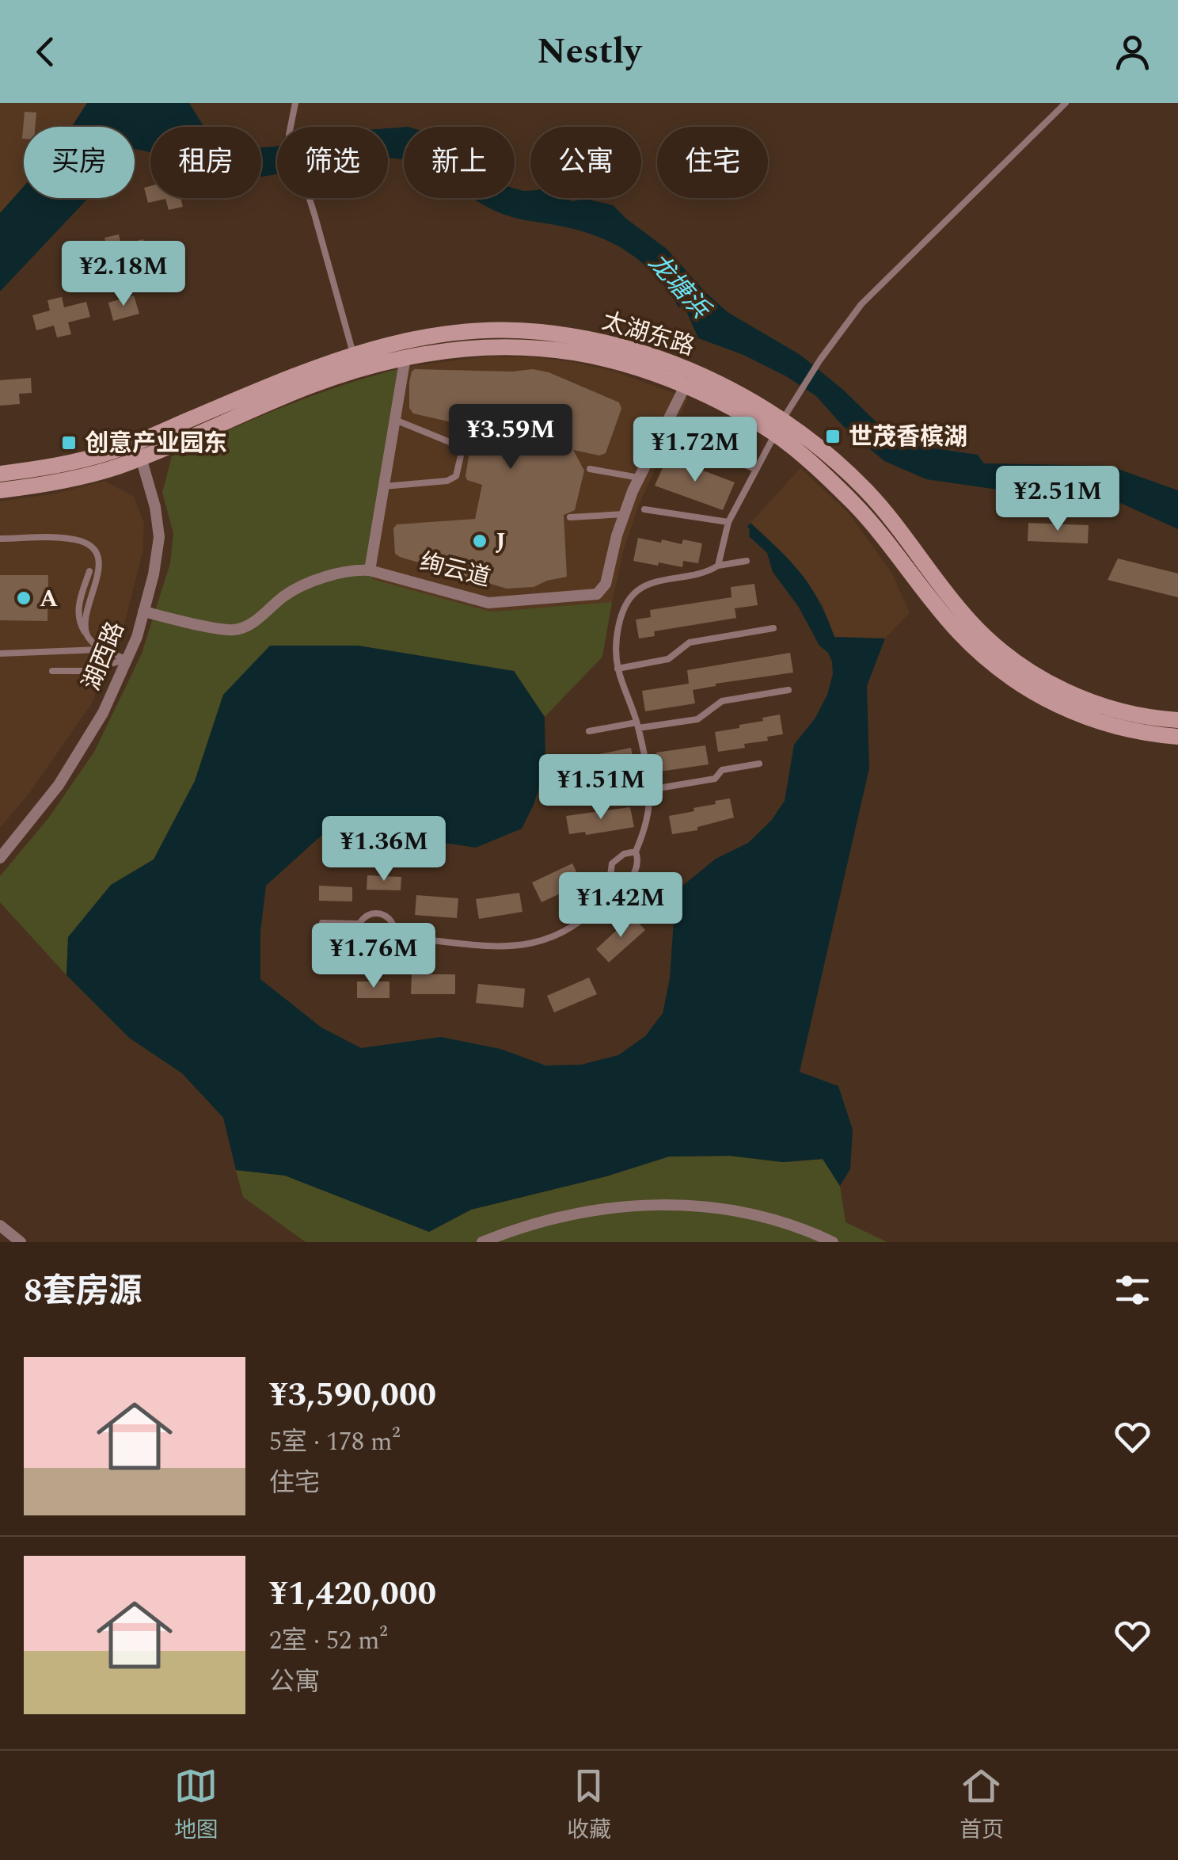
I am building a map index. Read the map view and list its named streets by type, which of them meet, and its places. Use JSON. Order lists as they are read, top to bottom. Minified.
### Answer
{"streets":{"main road":["太湖东路"],"street":["绚云道","湖西路"]},"crossings":[["太湖东路","绚云道"],["太湖东路","湖西路"],["绚云道","湖西路"]],"water":["龙塘浜"],"places":{"transit":["世茂香槟湖","创意产业园东"],"other":["J","A"]},"page":{"header":"Nestly","chip":["买房","租房","筛选","新上","公寓","住宅"],"price":["¥2.18M","¥3.59M","¥1.72M","¥2.51M","¥1.51M","¥1.36M","¥1.42M","¥1.76M"],"heading":"8套房源","list":[{"name":"¥3,590,000","note":"5室 · 178 m² · 住宅"},{"name":"¥1,420,000","note":"2室 · 52 m² · 公寓"}],"tabs":["地图","收藏","首页"]}}
